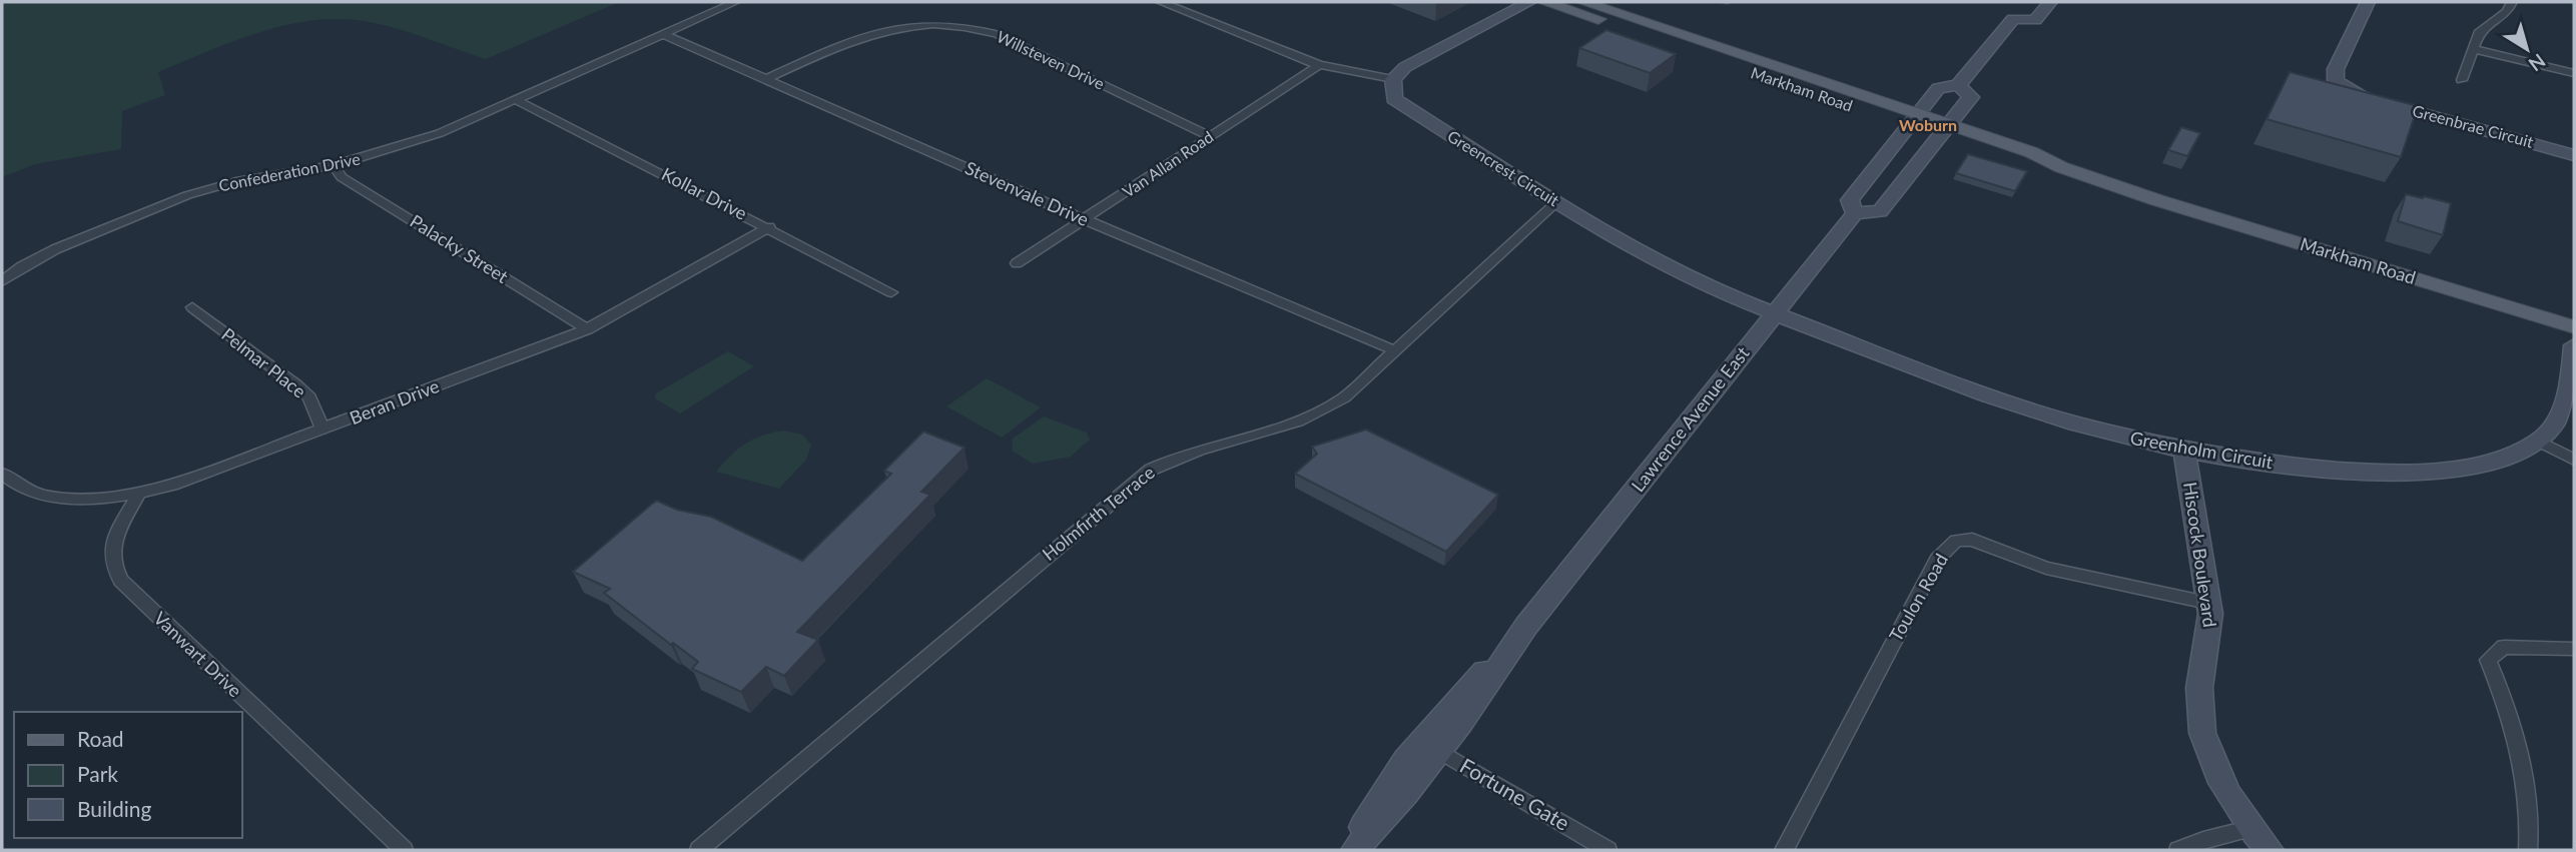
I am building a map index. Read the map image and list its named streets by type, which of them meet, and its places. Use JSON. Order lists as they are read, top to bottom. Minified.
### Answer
{"streets":{"main road":["Markham Road"],"street":["Willsteven Drive","Greenbrae Circuit","Van Allan Road","Greencrest Circuit","Confederation Drive","Kollar Drive","Stevenvale Drive","Palacky Street","Pelmar Place","Beran Drive","Lawrence Avenue East","Greenholm Circuit","Holmfirth Terrace","Hiscock Boulevard","Toulon Road","Vanwart Drive","Fortune Gate"]},"crossings":[["Willsteven Drive","Van Allan Road"],["Willsteven Drive","Stevenvale Drive"],["Markham Road","Lawrence Avenue East"],["Van Allan Road","Stevenvale Drive"],["Greencrest Circuit","Lawrence Avenue East"],["Greencrest Circuit","Greenholm Circuit"],["Greencrest Circuit","Holmfirth Terrace"],["Confederation Drive","Kollar Drive"],["Confederation Drive","Stevenvale Drive"],["Confederation Drive","Palacky Street"],["Kollar Drive","Beran Drive"],["Stevenvale Drive","Holmfirth Terrace"],["Palacky Street","Beran Drive"],["Pelmar Place","Beran Drive"],["Beran Drive","Vanwart Drive"],["Lawrence Avenue East","Greenholm Circuit"],["Lawrence Avenue East","Fortune Gate"],["Greenholm Circuit","Hiscock Boulevard"],["Hiscock Boulevard","Toulon Road"]],"districts":["Woburn"],"legend":["Road","Park","Building"],"north":"bottom right"}
